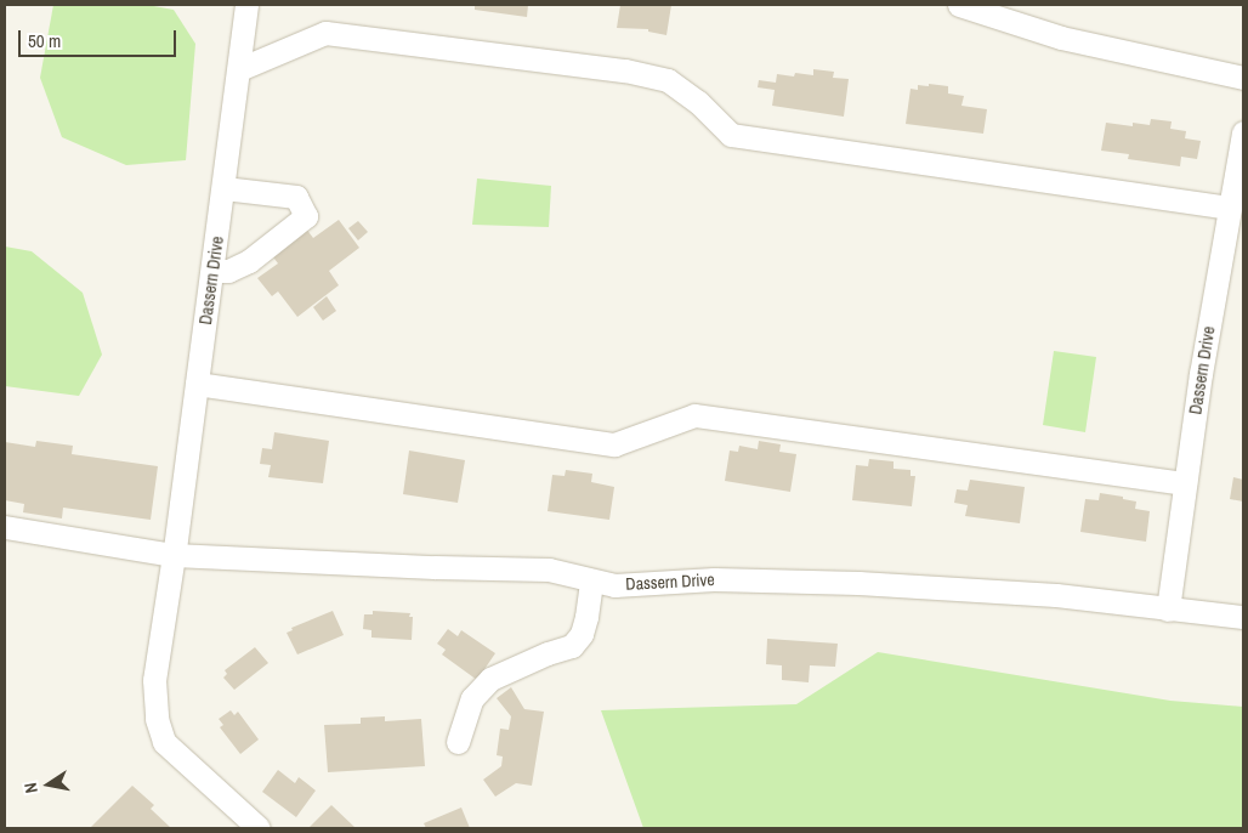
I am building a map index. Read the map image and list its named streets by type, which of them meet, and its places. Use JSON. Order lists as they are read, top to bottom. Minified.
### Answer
{"streets":{"street":["Dassern Drive"]},"scale_bar":"50 m","north":"left"}
